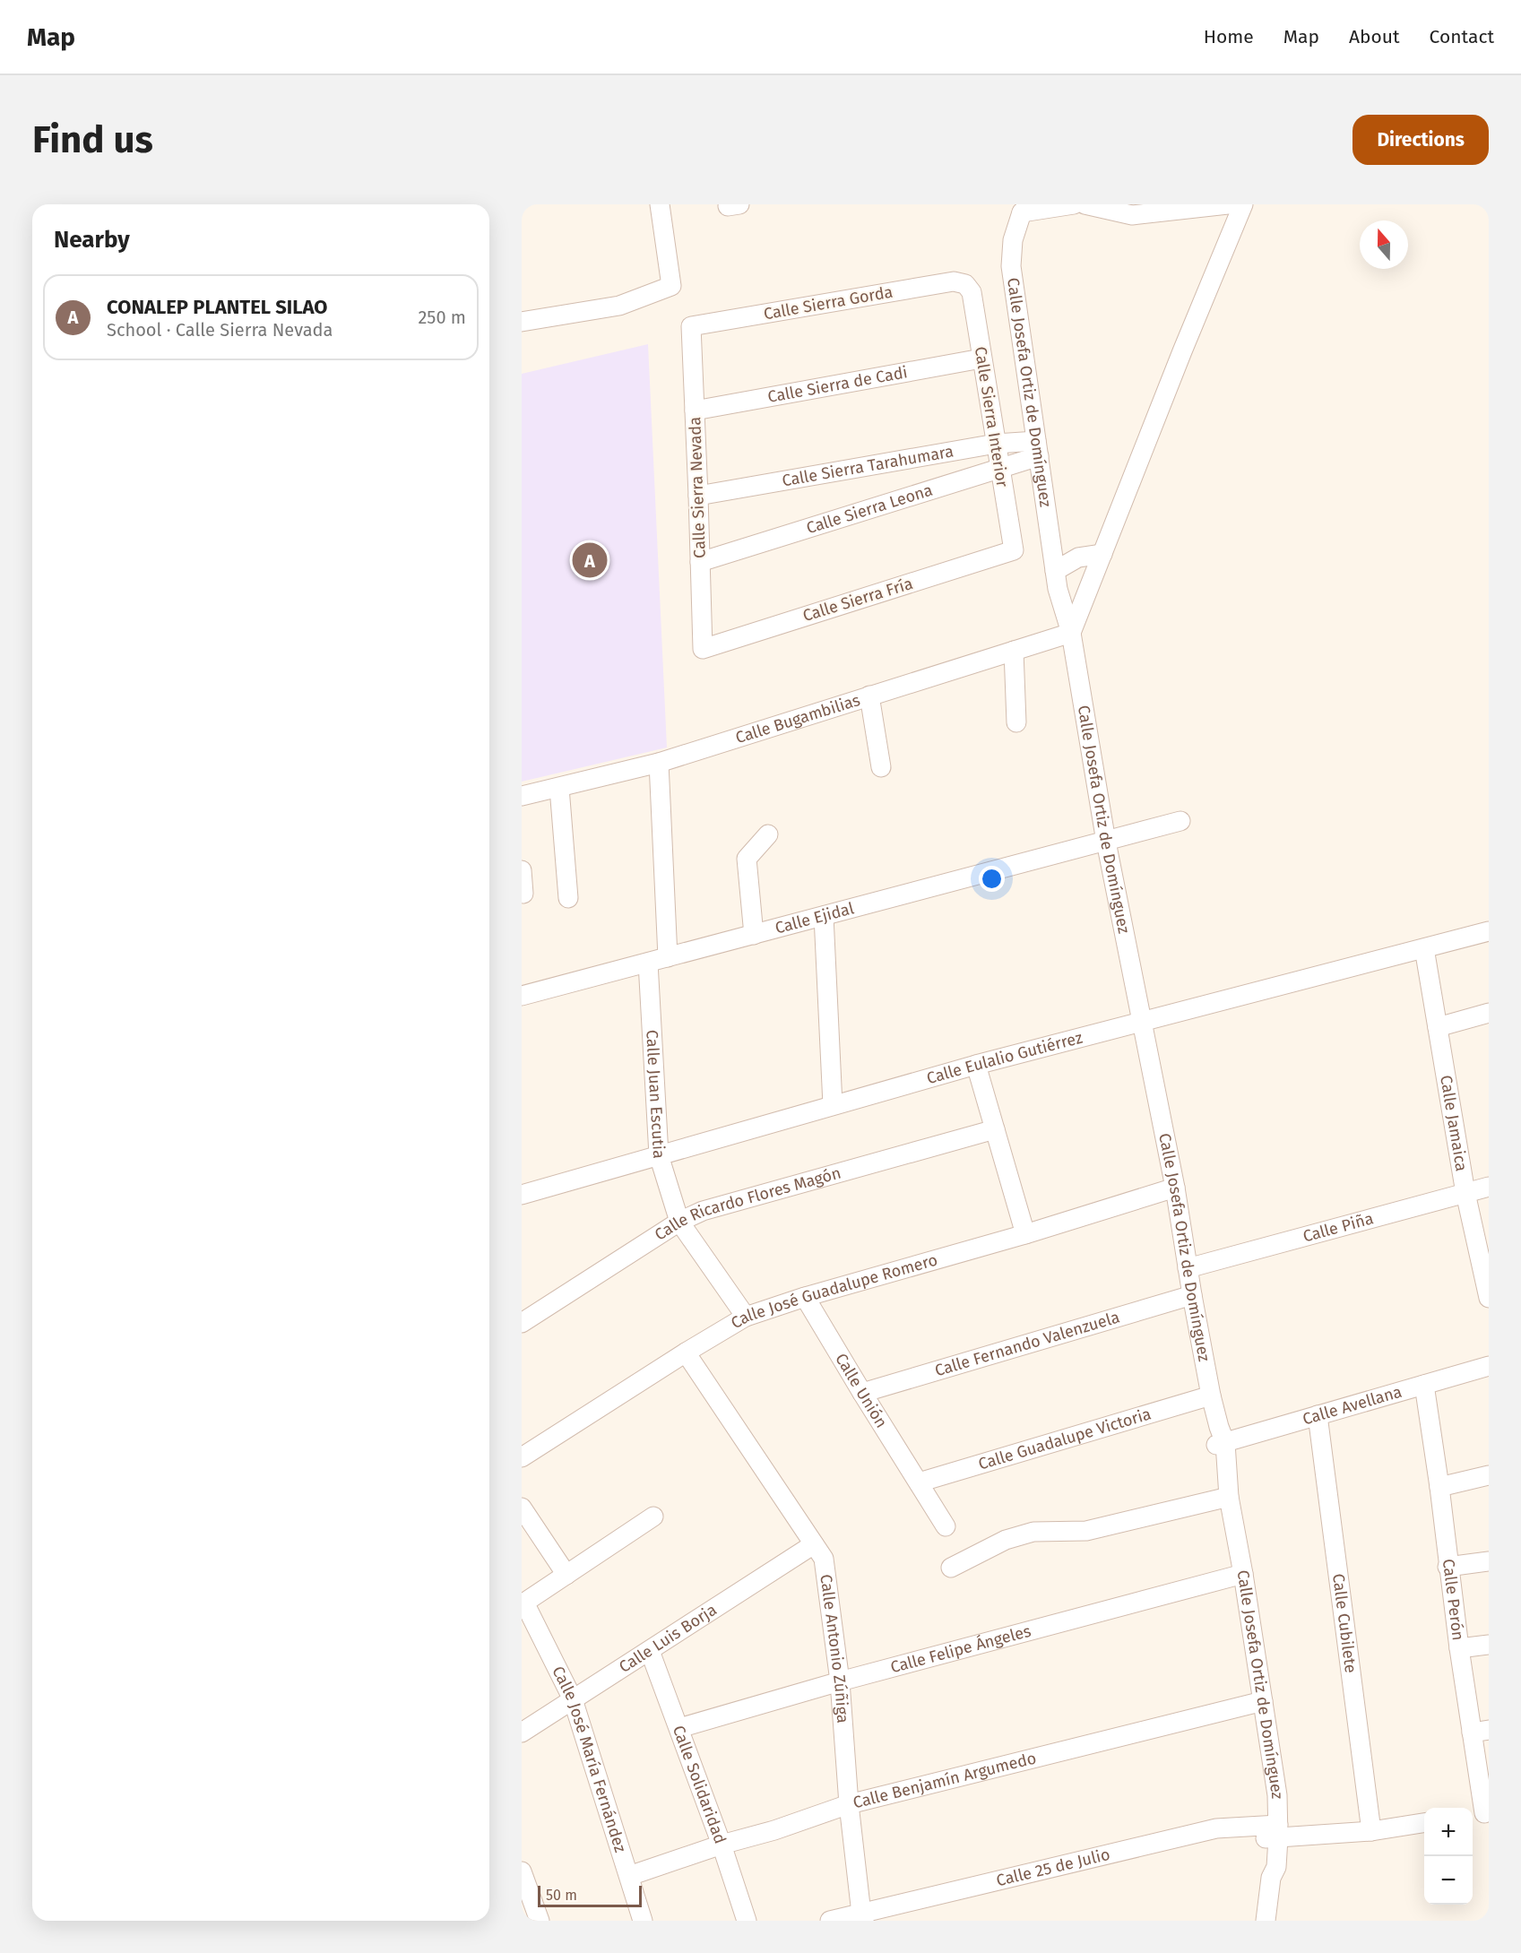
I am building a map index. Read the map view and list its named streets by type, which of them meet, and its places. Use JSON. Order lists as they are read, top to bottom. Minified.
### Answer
{"streets":{"street":["Calle Sierra Gorda","Calle Sierra de Cadi","Calle Josefa Ortiz de Domínguez","Calle Sierra Interior","Calle Sierra Tarahumara","Calle Sierra Nevada","Calle Sierra Leona","Calle Sierra Fría","Calle Bugambilias","Calle Ejidal","Calle Eulalio Gutiérrez","Calle Juan Escutia","Calle Jamaica","Calle Ricardo Flores Magón","Calle Piña","Calle José Guadalupe Romero","Calle Fernando Valenzuela","Calle Unión","Calle Avellana","Calle Guadalupe Victoria","Calle Perón","Calle Cubilete","Calle Luis Borja","Calle Antonio Zúñiga","Calle Felipe Ángeles","Calle José María Fernández","Calle Benjamín Argumedo","Calle Solidaridad","Calle 25 de Julio"]},"crossings":[["Calle Sierra Gorda","Calle Sierra Interior"],["Calle Sierra Gorda","Calle Sierra Nevada"],["Calle Sierra de Cadi","Calle Sierra Interior"],["Calle Sierra de Cadi","Calle Sierra Nevada"],["Calle Josefa Ortiz de Domínguez","Calle Sierra Tarahumara"],["Calle Josefa Ortiz de Domínguez","Calle Sierra Leona"],["Calle Josefa Ortiz de Domínguez","Calle Bugambilias"],["Calle Josefa Ortiz de Domínguez","Calle Ejidal"],["Calle Josefa Ortiz de Domínguez","Calle Eulalio Gutiérrez"],["Calle Josefa Ortiz de Domínguez","Calle Piña"],["Calle Josefa Ortiz de Domínguez","Calle José Guadalupe Romero"],["Calle Josefa Ortiz de Domínguez","Calle Fernando Valenzuela"],["Calle Josefa Ortiz de Domínguez","Calle Avellana"],["Calle Josefa Ortiz de Domínguez","Calle Guadalupe Victoria"],["Calle Josefa Ortiz de Domínguez","Calle Felipe Ángeles"],["Calle Josefa Ortiz de Domínguez","Calle Benjamín Argumedo"],["Calle Josefa Ortiz de Domínguez","Calle 25 de Julio"],["Calle Sierra Interior","Calle Sierra Tarahumara"],["Calle Sierra Interior","Calle Sierra Leona"],["Calle Sierra Interior","Calle Sierra Fría"],["Calle Sierra Tarahumara","Calle Sierra Nevada"],["Calle Sierra Tarahumara","Calle Sierra Leona"],["Calle Sierra Nevada","Calle Sierra Leona"],["Calle Sierra Nevada","Calle Sierra Fría"],["Calle Ejidal","Calle Juan Escutia"],["Calle Eulalio Gutiérrez","Calle Juan Escutia"],["Calle Eulalio Gutiérrez","Calle Jamaica"],["Calle Juan Escutia","Calle Ricardo Flores Magón"],["Calle Juan Escutia","Calle José Guadalupe Romero"],["Calle Jamaica","Calle Piña"],["Calle José Guadalupe Romero","Calle Unión"],["Calle José Guadalupe Romero","Calle Antonio Zúñiga"],["Calle Fernando Valenzuela","Calle Unión"],["Calle Unión","Calle Guadalupe Victoria"],["Calle Avellana","Calle Perón"],["Calle Avellana","Calle Cubilete"],["Calle Cubilete","Calle 25 de Julio"],["Calle Luis Borja","Calle Antonio Zúñiga"],["Calle Luis Borja","Calle José María Fernández"],["Calle Luis Borja","Calle Solidaridad"],["Calle Antonio Zúñiga","Calle Felipe Ángeles"],["Calle Antonio Zúñiga","Calle Benjamín Argumedo"],["Calle Antonio Zúñiga","Calle 25 de Julio"],["Calle Felipe Ángeles","Calle Solidaridad"],["Calle José María Fernández","Calle Benjamín Argumedo"],["Calle Benjamín Argumedo","Calle Solidaridad"]],"scale_bar":"50 m","north":"top","page":{"header":"Map","nav":["Home","Map","About","Contact"],"buttons":"Directions","title":"Find us","heading":"Nearby","list":[{"mark":"A","name":"CONALEP PLANTEL SILAO","note":"School · Calle Sierra Nevada","value":"250 m"}],"pins":"A","map_buttons":["+","−"],"scale":"50 m"}}
